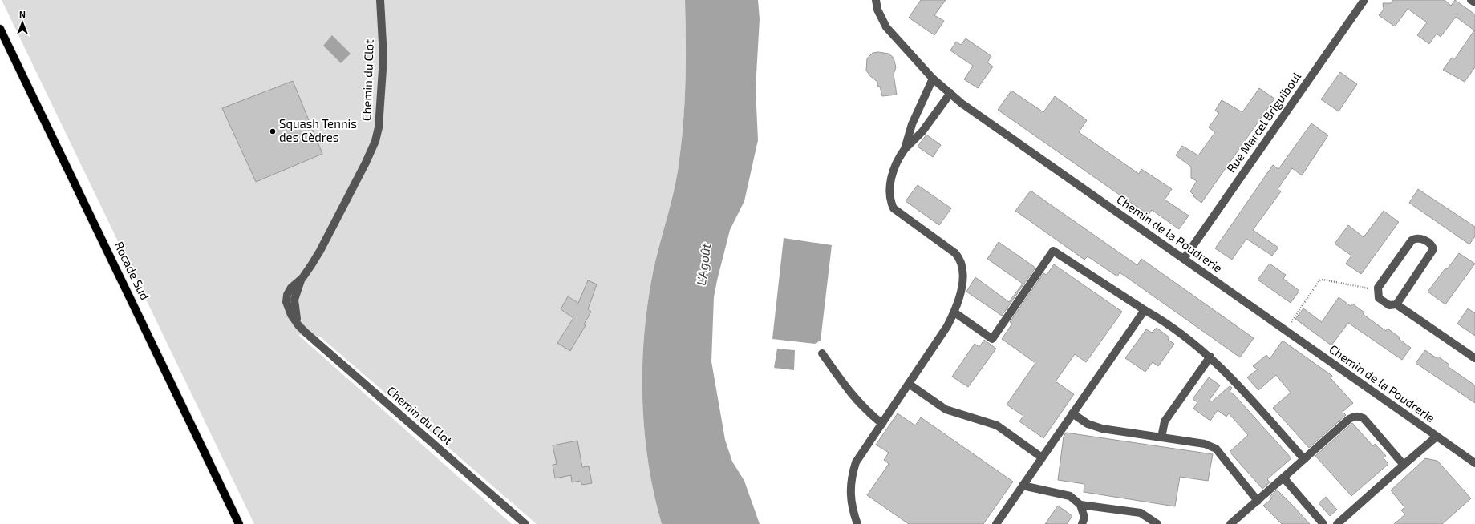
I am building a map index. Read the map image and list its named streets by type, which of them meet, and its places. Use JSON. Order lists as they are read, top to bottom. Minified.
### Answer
{"streets":{"main road":["Rocade Sud"],"street":["Chemin du Clot","Rue Marcel Briguiboul","Chemin de la Poudrerie"]},"crossings":[["Rue Marcel Briguiboul","Chemin de la Poudrerie"]],"water":["L'Agoût"],"places":["Squash Tennis des Cèdres"],"north":"top"}
